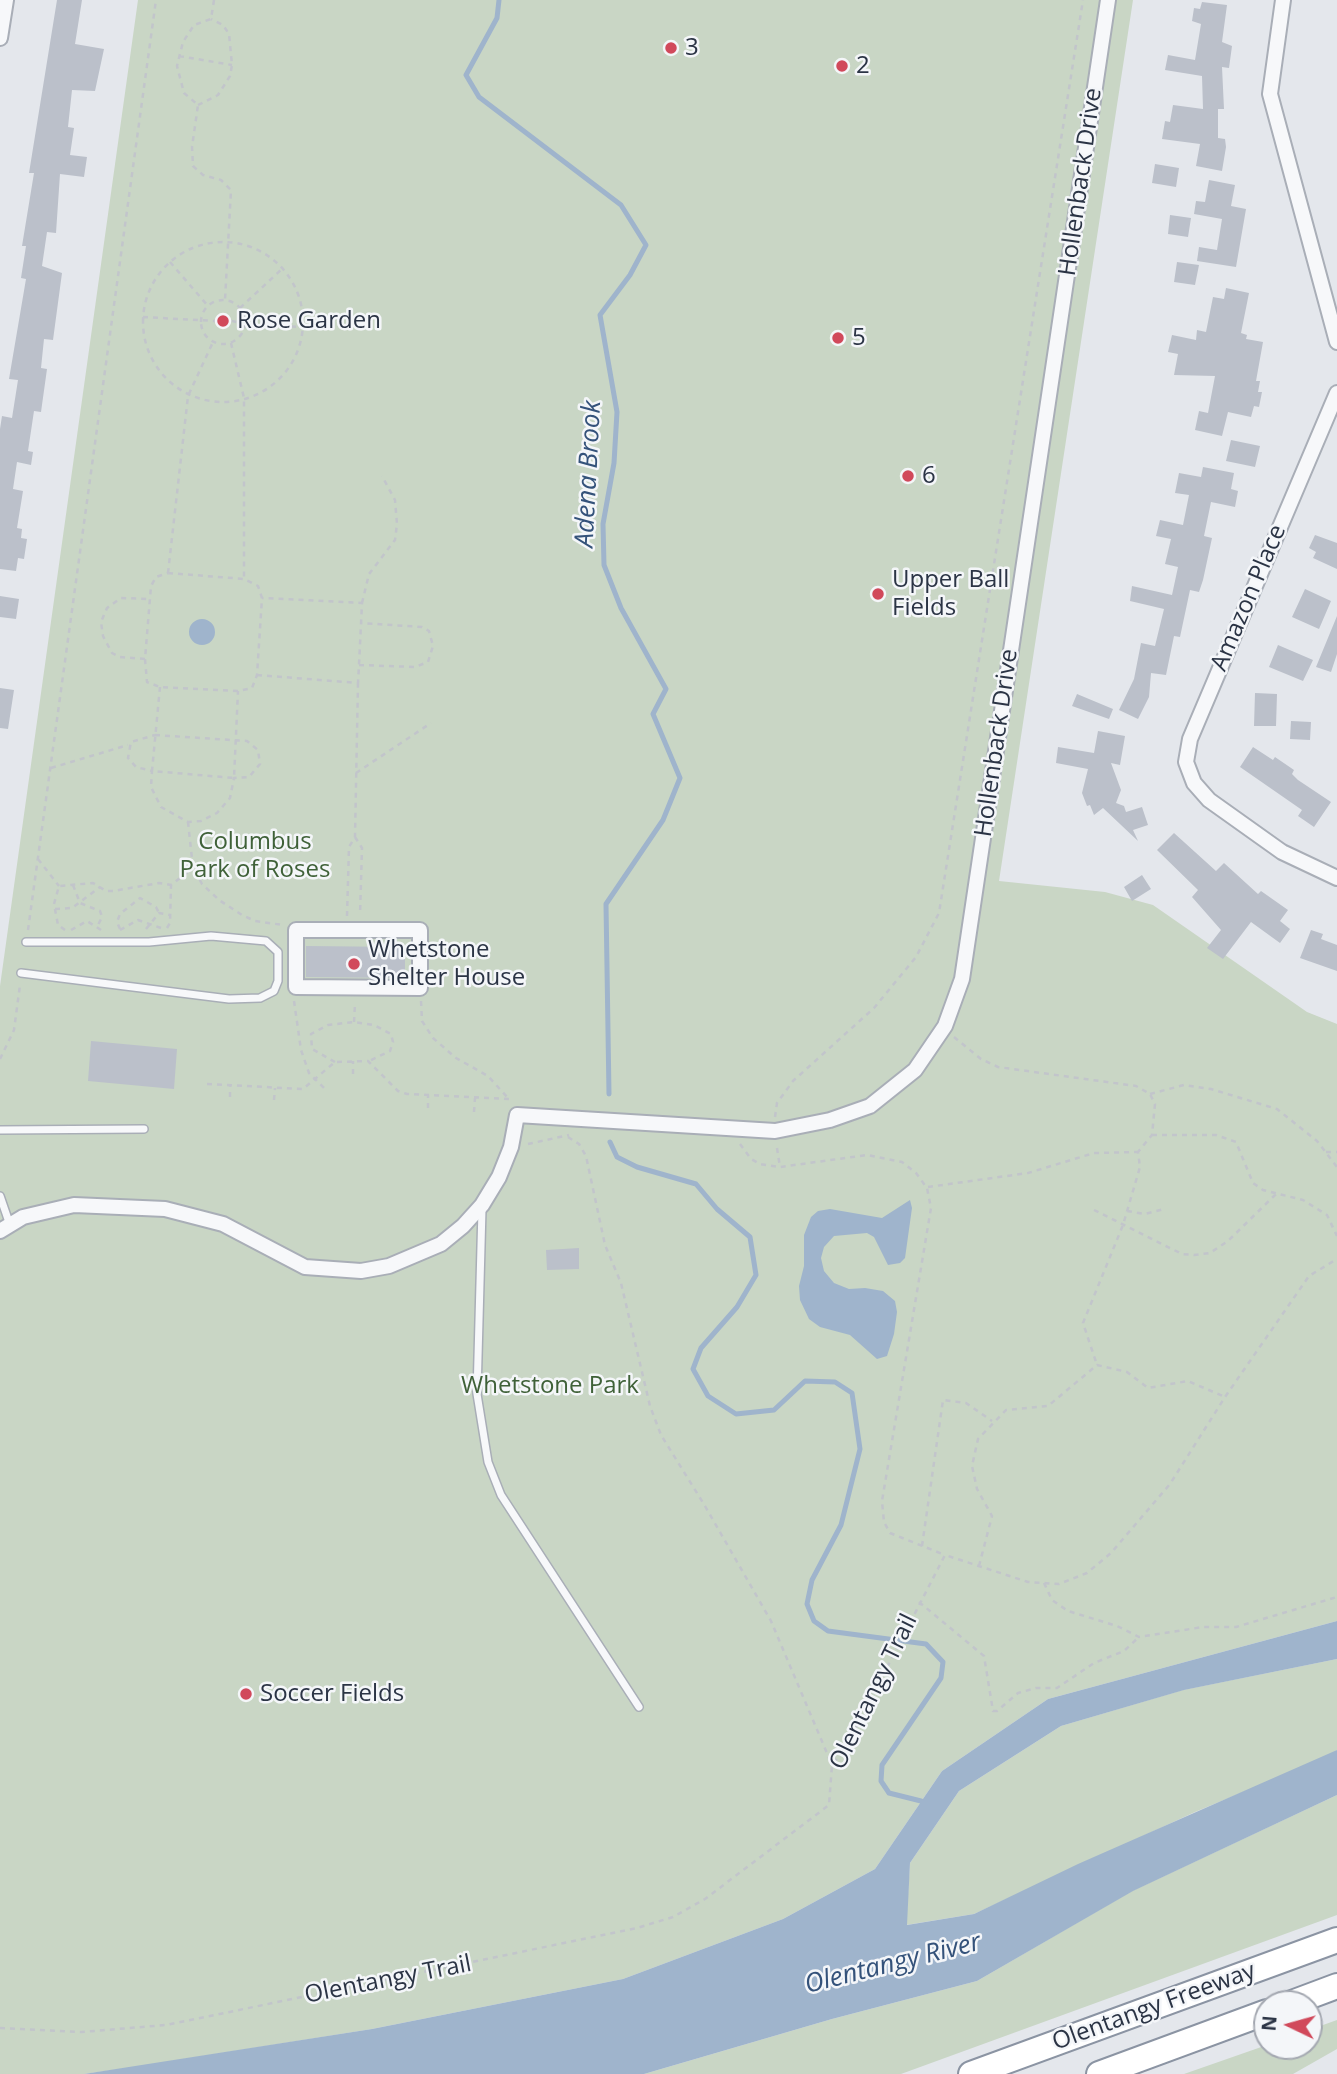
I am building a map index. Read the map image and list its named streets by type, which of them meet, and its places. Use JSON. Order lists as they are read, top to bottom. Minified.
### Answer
{"streets":{"highway":["Olentangy Freeway"],"street":["Hollenback Drive","Amazon Place"],"path":["Olentangy Trail"]},"water":["Adena Brook","Olentangy River"],"parks":["Columbus Park of Roses","Whetstone Park"],"places":["3","2","Rose Garden","5","6","Upper Ball Fields","Whetstone Shelter House","Soccer Fields"],"north":"left"}
